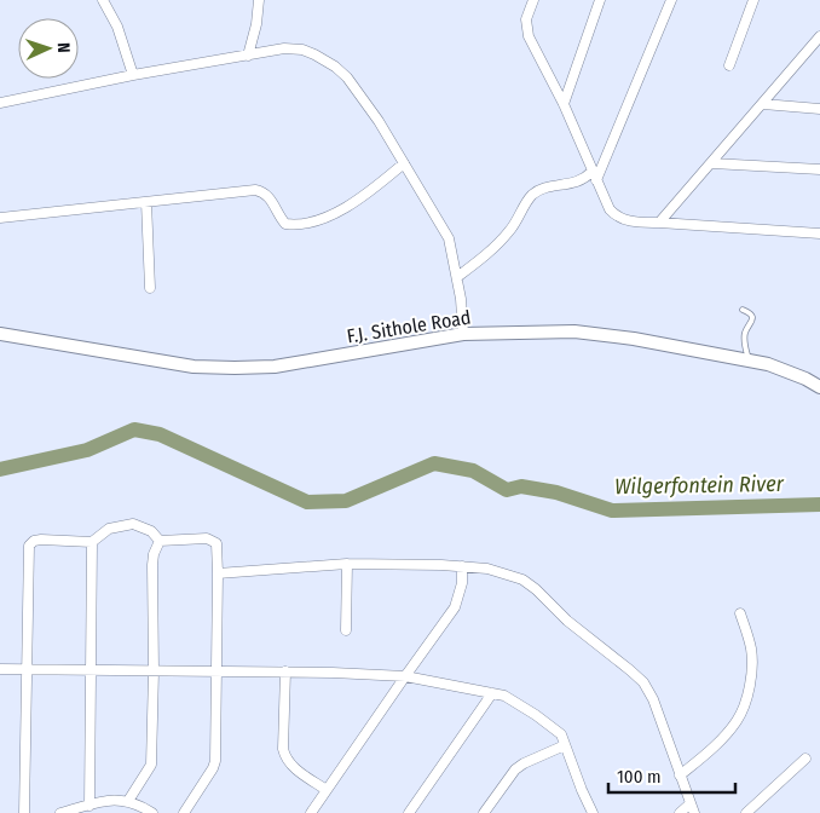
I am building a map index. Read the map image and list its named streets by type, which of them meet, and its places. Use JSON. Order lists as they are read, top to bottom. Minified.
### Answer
{"streets":{"street":["F.J. Sithole Road"]},"water":["Wilgerfontein River"],"scale_bar":"100 m","north":"right"}
